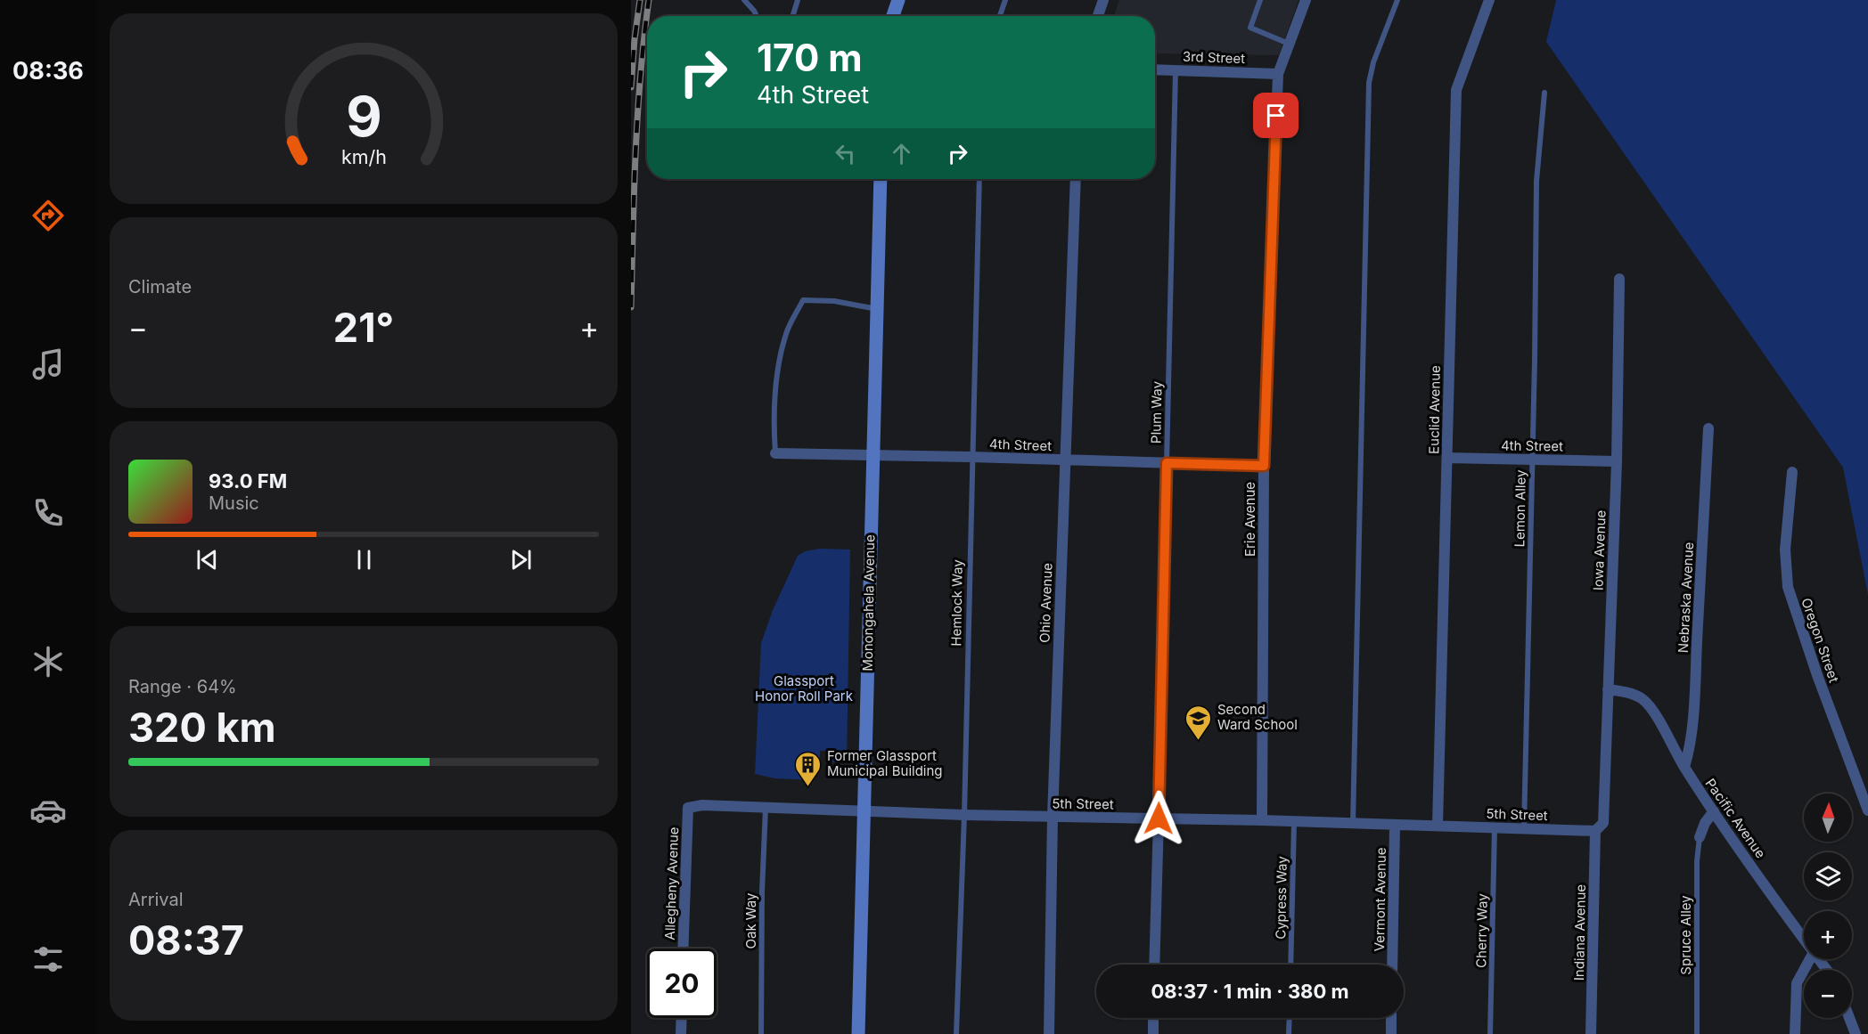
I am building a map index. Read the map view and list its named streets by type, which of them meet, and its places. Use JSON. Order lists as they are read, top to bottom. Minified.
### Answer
{"streets":{"main road":["Monongahela Avenue"],"street":["3rd Street","Euclid Avenue","4th Street","Erie Avenue","Iowa Avenue","Nebraska Avenue","Ohio Avenue","Oregon Street","5th Street","Pacific Avenue","Allegheny Avenue","Vermont Avenue","Indiana Avenue"],"lane":["Plum Way","Lemon Alley","Hemlock Way","Cypress Way","Oak Way","Cherry Way","Spruce Alley"]},"crossings":[["3rd Street","Plum Way"],["3rd Street","Erie Avenue"],["Euclid Avenue","4th Street"],["Euclid Avenue","5th Street"],["Plum Way","4th Street"],["Plum Way","5th Street"],["4th Street","Lemon Alley"],["4th Street","Erie Avenue"],["4th Street","Iowa Avenue"],["4th Street","Monongahela Avenue"],["4th Street","Hemlock Way"],["4th Street","Ohio Avenue"],["Lemon Alley","5th Street"],["Erie Avenue","5th Street"],["Iowa Avenue","5th Street"],["Iowa Avenue","Pacific Avenue"],["Iowa Avenue","Indiana Avenue"],["Nebraska Avenue","Pacific Avenue"],["Monongahela Avenue","5th Street"],["Hemlock Way","5th Street"],["Ohio Avenue","5th Street"],["5th Street","Allegheny Avenue"],["5th Street","Cypress Way"],["5th Street","Vermont Avenue"],["5th Street","Oak Way"],["5th Street","Cherry Way"],["5th Street","Indiana Avenue"]],"parks":["Glassport Honor Roll Park"],"places":{"school or university":["Second Ward School"],"building":["Former Glassport Municipal Building"]},"north":"top","page":{"tabs":"08:36","turn":["170 m","4th Street"],"tile":["Climate",["Range · 64%","320 km"],["Arrival","08:37"]],"heat":["−","21°","+"],"song":["93.0 FM","Music"],"map_buttons":["+","−"],"limit":"20","trip":"08:37 · 1 min · 380 m","gauge":["9","km/h"]}}
